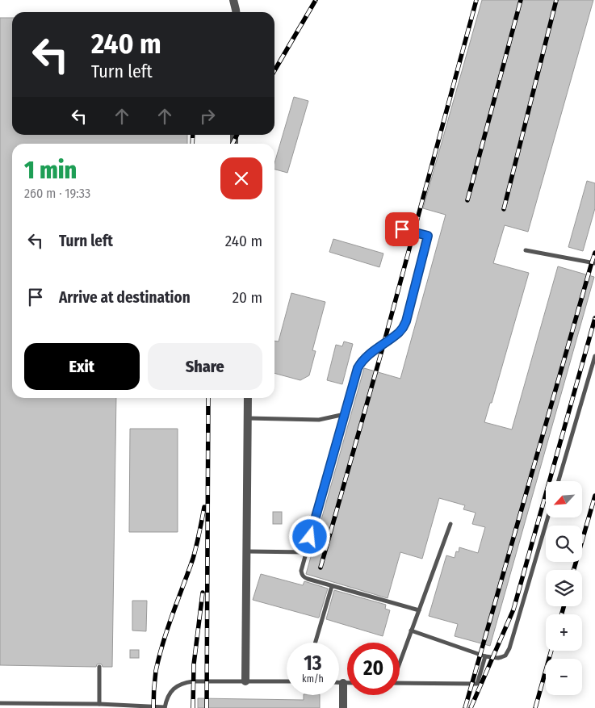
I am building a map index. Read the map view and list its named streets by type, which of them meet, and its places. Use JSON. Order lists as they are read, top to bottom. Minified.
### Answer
{"north":"bottom left","page":{"turn":["240 m","Turn left"],"heading":["1 min","260 m · 19:33"],"list":[{"name":"Turn left","value":"240 m"},{"name":"Arrive at destination","value":"20 m"}],"buttons":["Exit","Share"],"map_buttons":["+","−"],"speed":"13 km/h","limit":"20"}}
